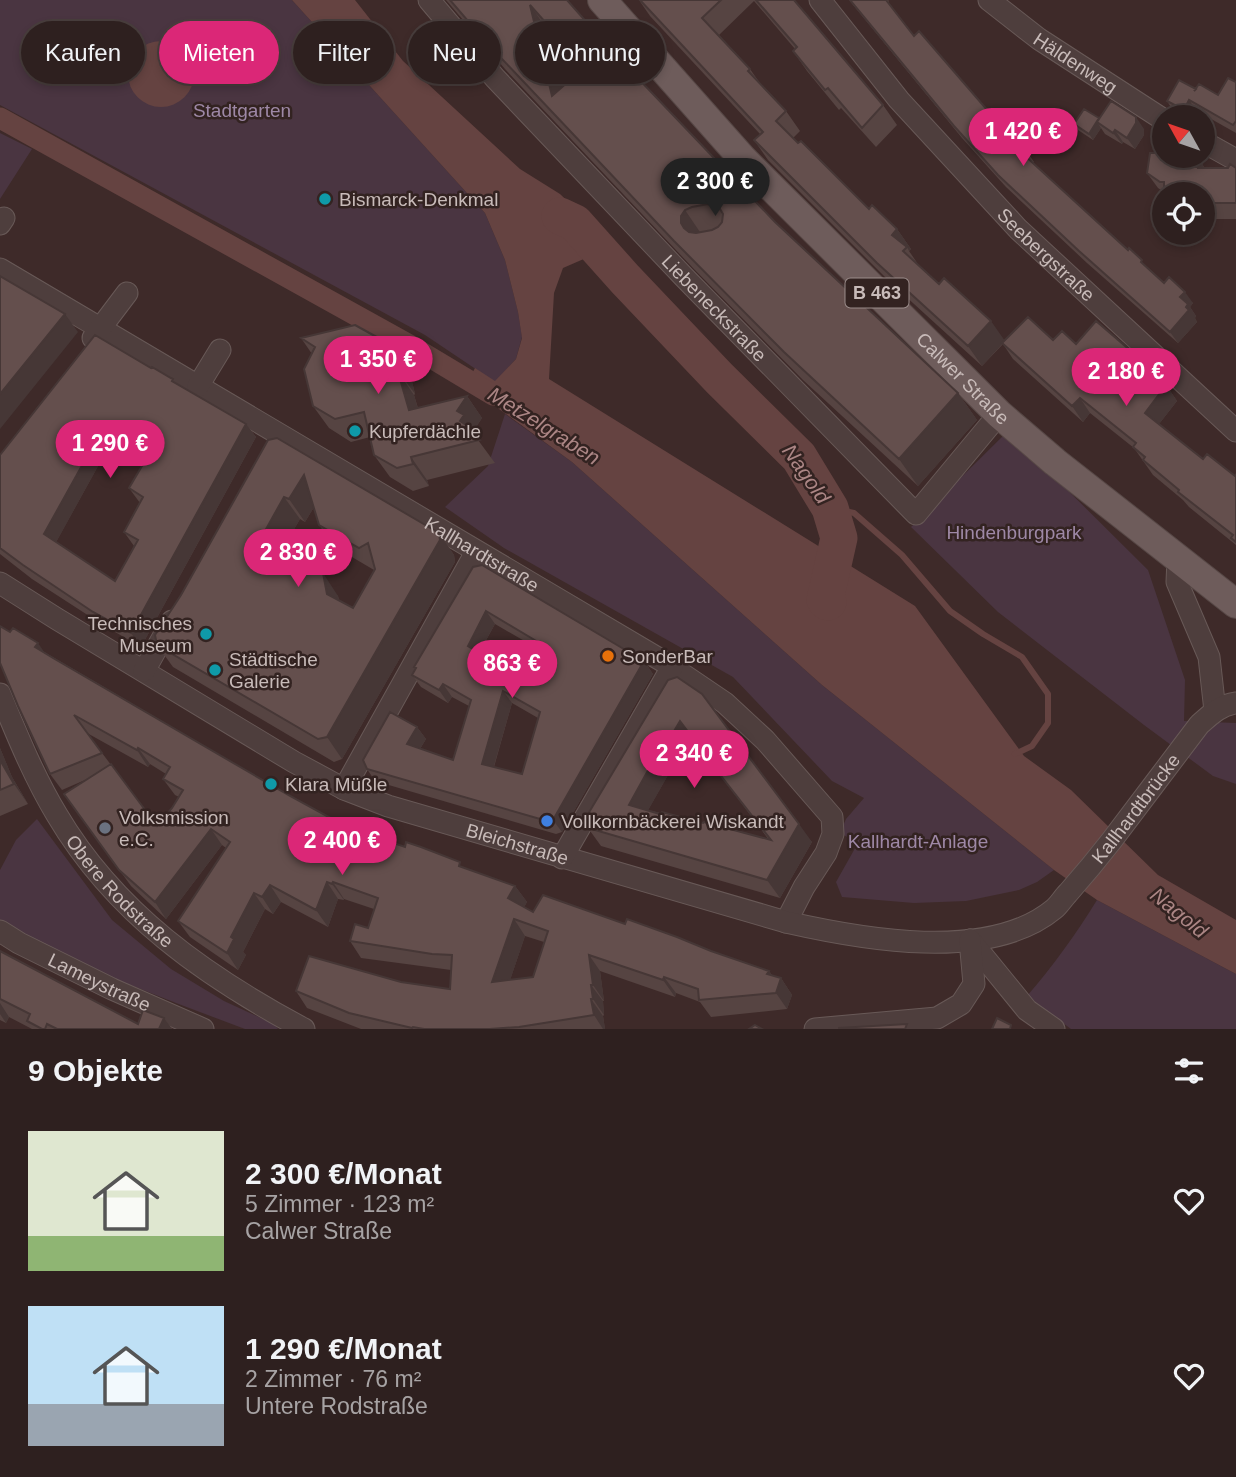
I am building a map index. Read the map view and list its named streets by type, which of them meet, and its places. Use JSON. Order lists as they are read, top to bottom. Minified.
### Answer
{"streets":{"main road":["B 463","Calwer Straße"],"street":["Häldenweg","Seebergstraße","Liebeneckstraße","Kallhardtstraße","Kallhardtbrücke","Bleichstraße","Obere Rodstraße","Lameystraße"]},"crossings":[["Liebeneckstraße","Calwer Straße"],["Kallhardtstraße","Bleichstraße"],["Kallhardtbrücke","Bleichstraße"]],"water":["Metzelgraben","Nagold"],"parks":["Stadtgarten","Hindenburgpark","Kallhardt-Anlage"],"places":["Bismarck-Denkmal","Kupferdächle","Technisches Museum","SonderBar","Städtische Galerie","Klara Müßle","Vollkornbäckerei Wiskandt","Volksmission e.C."],"north":"top left","page":{"chip":["Kaufen","Mieten","Filter","Neu","Wohnung"],"price":["1 420 €","2 300 €","1 350 €","2 180 €","1 290 €","2 830 €","863 €","2 340 €","2 400 €"],"heading":"9 Objekte","list":[{"name":"2 300 €/Monat","note":"5 Zimmer · 123 m² · Calwer Straße"},{"name":"1 290 €/Monat","note":"2 Zimmer · 76 m² · Untere Rodstraße"}]}}
